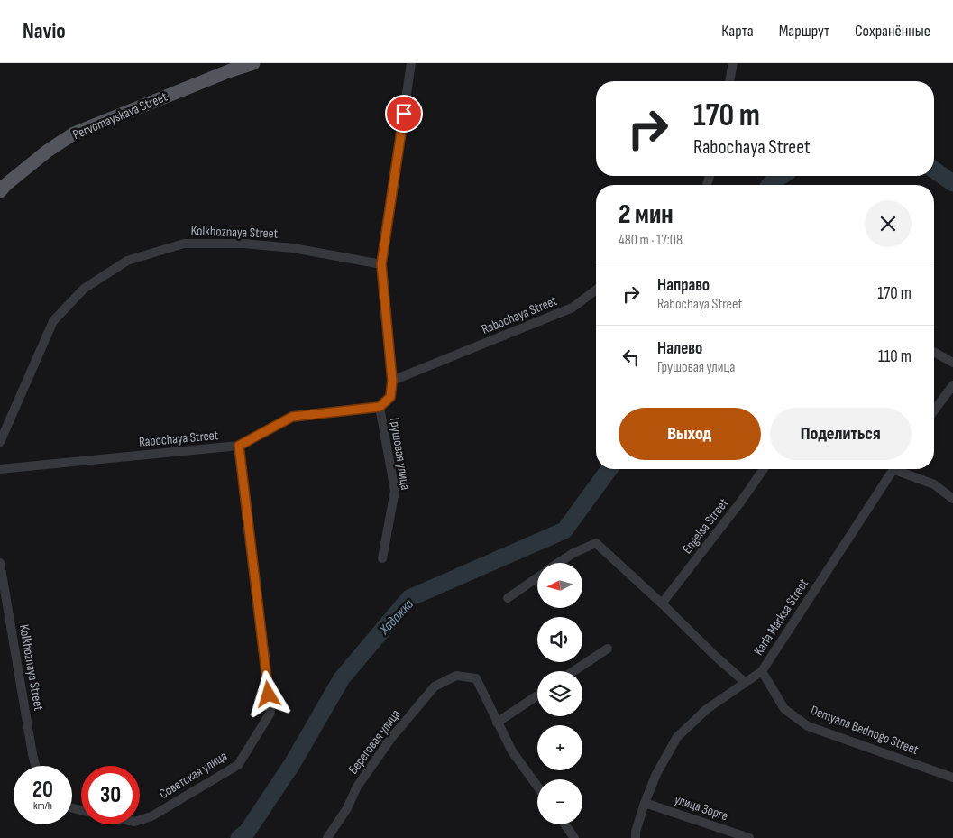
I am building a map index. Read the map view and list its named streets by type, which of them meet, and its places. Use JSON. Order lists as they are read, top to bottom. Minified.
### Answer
{"streets":{"main road":["Pervomayskaya Street"],"street":["Kolkhoznaya Street","Rabochaya Street","Грушовая улица","Engelsa Street","Karla Marksa Street","Demyana Bednogo Street","Береговая улица","Советская улица","улица Зорге"]},"crossings":[["Kolkhoznaya Street","Грушовая улица"],["Rabochaya Street","Грушовая улица"],["Rabochaya Street","Советская улица"],["Karla Marksa Street","Demyana Bednogo Street"],["Karla Marksa Street","улица Зорге"]],"water":["Хадажка"],"north":"left","page":{"header":"Navio","nav":["Карта","Маршрут","Сохранённые"],"turn":["170 m","Rabochaya Street"],"heading":["2 мин","480 m · 17:08"],"list":[{"name":"Направо","note":"Rabochaya Street","value":"170 m"},{"name":"Налево","note":"Грушовая улица","value":"110 m"}],"buttons":["Выход","Поделиться"],"map_buttons":["+","−"],"speed":"20 km/h","limit":"30"}}
